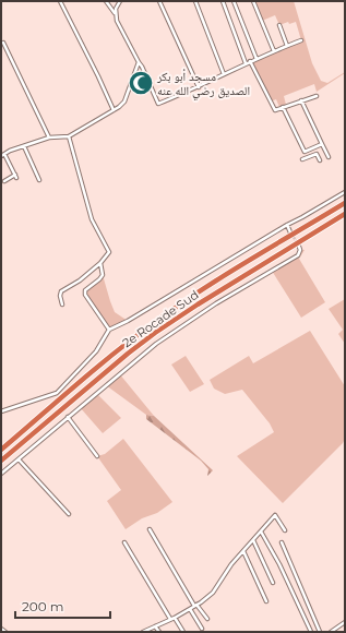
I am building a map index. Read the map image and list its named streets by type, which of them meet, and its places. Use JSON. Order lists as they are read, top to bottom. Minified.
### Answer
{"streets":{"highway":["2e Rocade Sud"]},"places":{"mosque":["مسجد أبو بكر الصديق رضي الله عنه"]},"scale_bar":"200 m"}
